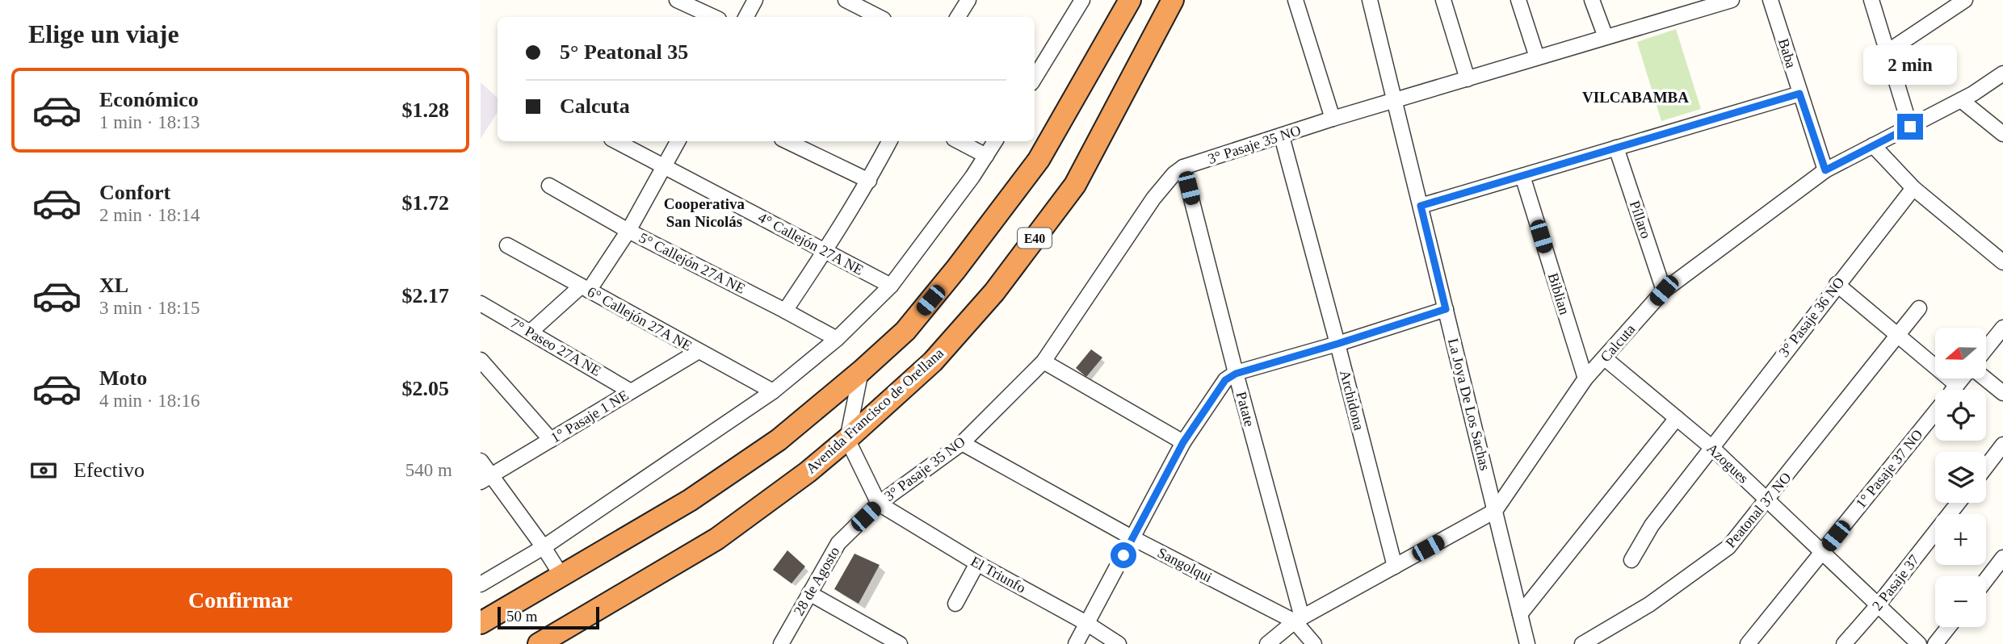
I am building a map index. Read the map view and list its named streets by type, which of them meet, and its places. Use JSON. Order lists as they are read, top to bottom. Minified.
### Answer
{"streets":{"highway":["E40","Avenida Francisco de Orellana"],"street":["Baba","3° Pasaje 35 NO","Píllaro","4° Callejón 27A NE","5° Callejón 27A NE","Biblian","3° Pasaje 36 NO","6° Callejón 27A NE","Calcuta","7° Paseo 27A NE","Archidona","La Joya De Los Sachas","Patate","1° Pasaje 1 NE","Azogues","1° Pasaje 37 NO","Peatonal 37 NO","Sangolqui","El Triunfo","28 de Agosto","2 Pasaje 37"]},"crossings":[["Baba","Calcuta"],["3° Pasaje 35 NO","Archidona"],["3° Pasaje 35 NO","La Joya De Los Sachas"],["3° Pasaje 35 NO","Patate"],["3° Pasaje 35 NO","Sangolqui"],["3° Pasaje 35 NO","El Triunfo"],["3° Pasaje 35 NO","28 de Agosto"],["Píllaro","Calcuta"],["Biblian","Calcuta"],["3° Pasaje 36 NO","Azogues"],["6° Callejón 27A NE","1° Pasaje 1 NE"],["Calcuta","Archidona"],["Calcuta","La Joya De Los Sachas"],["Calcuta","Patate"],["Calcuta","Azogues"],["Calcuta","Sangolqui"],["7° Paseo 27A NE","1° Pasaje 1 NE"],["Patate","Sangolqui"],["Azogues","1° Pasaje 37 NO"],["Azogues","Peatonal 37 NO"],["Azogues","2 Pasaje 37"],["El Triunfo","28 de Agosto"]],"districts":["VILCABAMBA","Cooperativa San Nicolás"],"scale_bar":"50 m","north":"left","page":{"heading":"Elige un viaje","banner":["5° Peatonal 35","Calcuta"],"bubble":"2 min","list":[{"name":"Económico","note":"1 min · 18:13","value":"$1.28"},{"name":"Confort","note":"2 min · 18:14","value":"$1.72"},{"name":"XL","note":"3 min · 18:15","value":"$2.17"},{"name":"Moto","note":"4 min · 18:16","value":"$2.05"}],"map_buttons":["+","−"],"pay":["Efectivo","540 m"],"buttons":"Confirmar","scale":"50 m"}}
